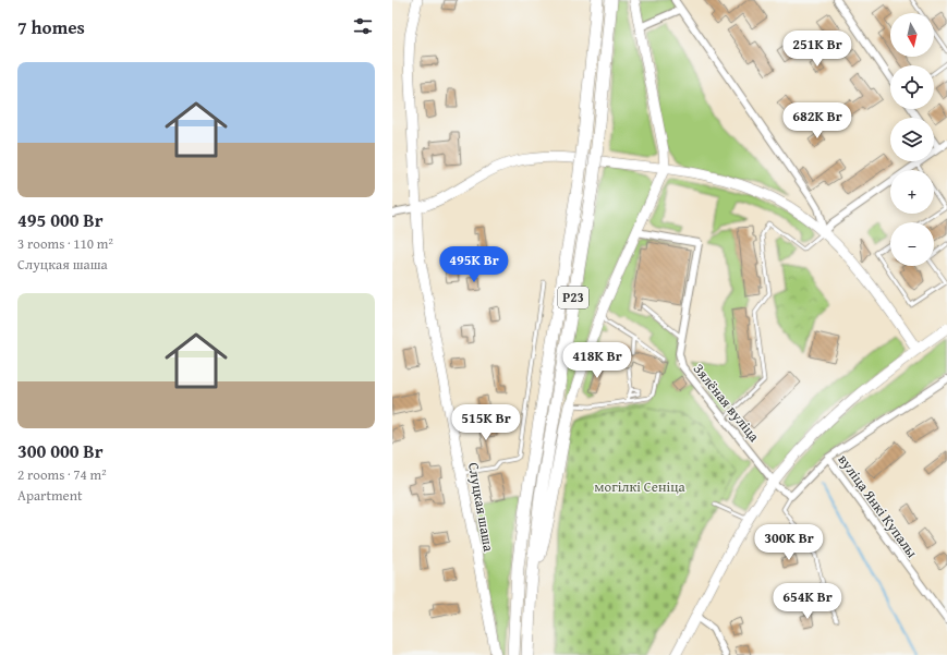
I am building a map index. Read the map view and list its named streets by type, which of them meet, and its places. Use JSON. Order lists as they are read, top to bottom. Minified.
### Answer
{"streets":{"highway":["Р23"],"street":["Зялёная вуліца","вуліца Янкі Купалы","Слуцкая шаша"]},"parks":["могілкі Сеніца"],"north":"bottom","page":{"heading":"7 homes","map_buttons":["+","−"],"price":["251K Br","682K Br","495K Br","418K Br","515K Br","300K Br","654K Br"],"list":[{"name":"495 000 Br","note":"3 rooms · 110 m² · Слуцкая шаша"},{"name":"300 000 Br","note":"2 rooms · 74 m² · Apartment"}]}}
